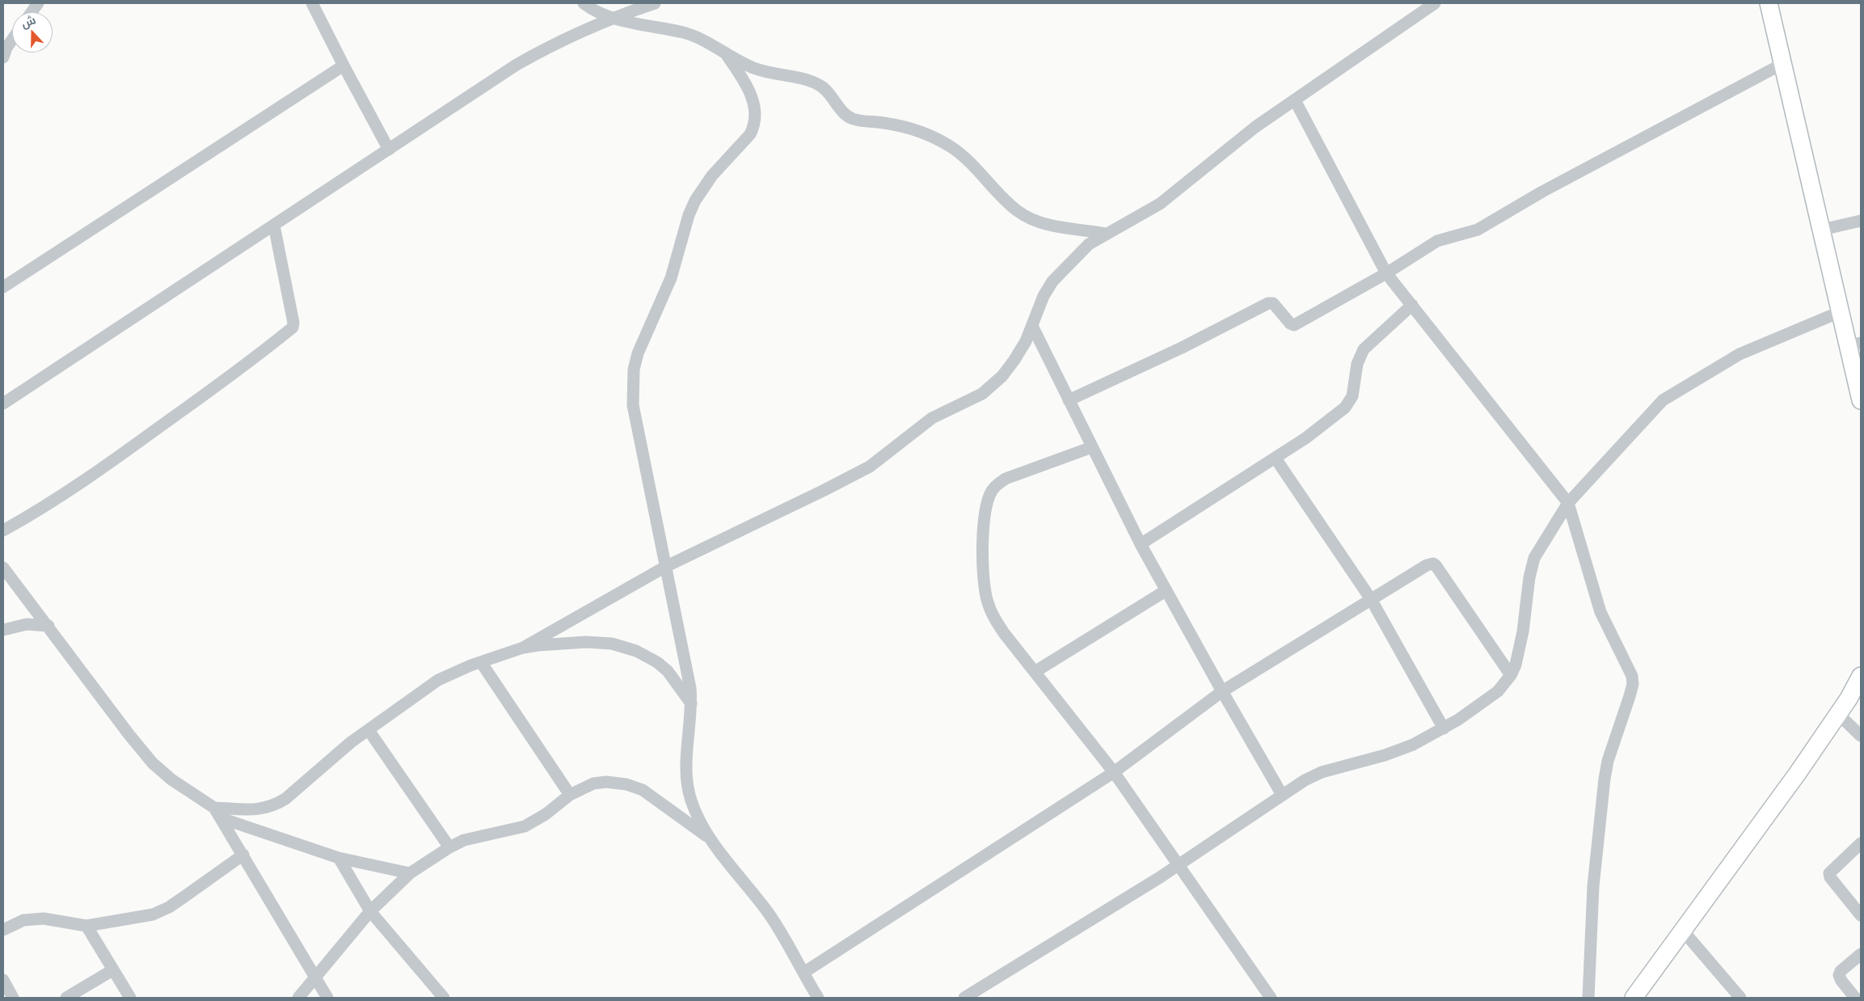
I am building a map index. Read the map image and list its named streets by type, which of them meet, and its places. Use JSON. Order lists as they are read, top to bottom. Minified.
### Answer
{"north":"top"}
